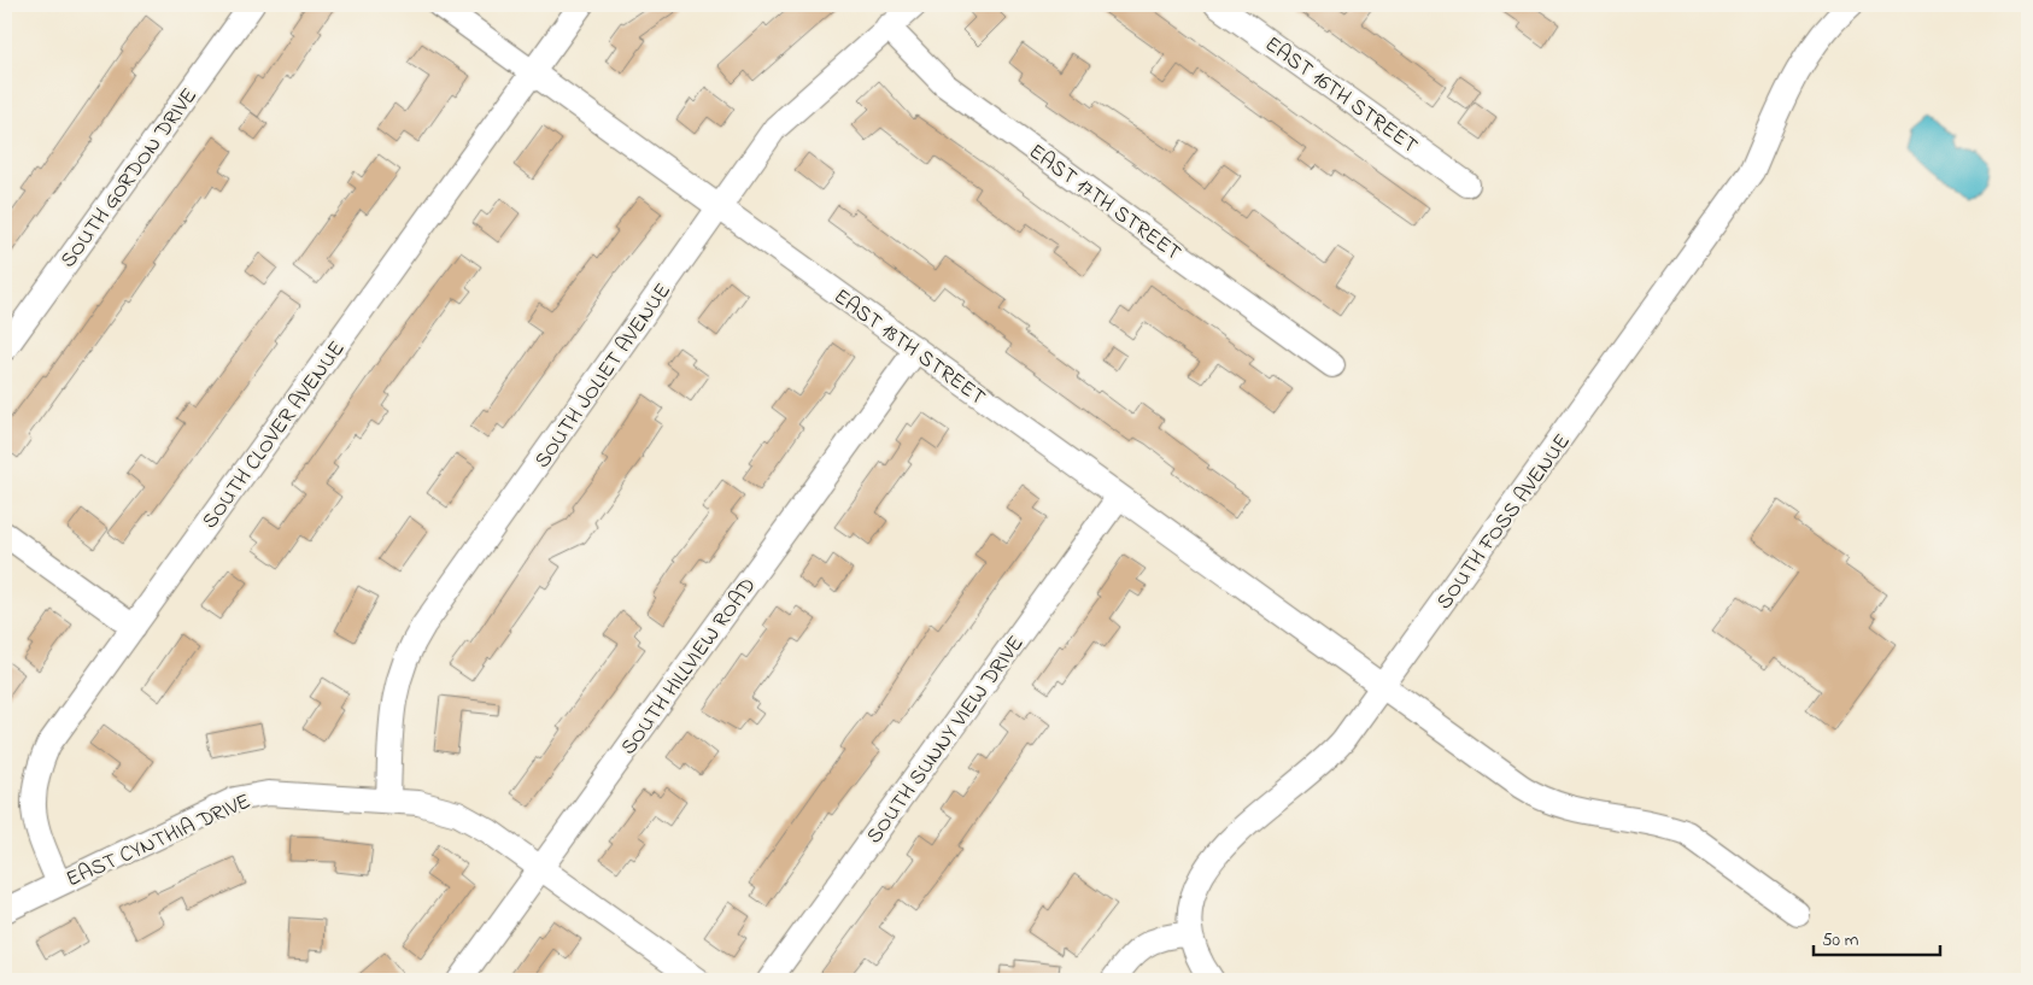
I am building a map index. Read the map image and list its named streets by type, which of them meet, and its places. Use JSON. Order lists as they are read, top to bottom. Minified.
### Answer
{"streets":{"street":["EAST 16TH STREET","SOUTH GORDON DRIVE","EAST 17TH STREET","EAST 18TH STREET","SOUTH JOLIET AVENUE","SOUTH CLOVER AVENUE","SOUTH FOSS AVENUE","SOUTH HILLVIEW ROAD","SOUTH SUNNY VIEW DRIVE","EAST CYNTHIA DRIVE"]},"crossings":[["EAST 17TH STREET","SOUTH JOLIET AVENUE"],["EAST 18TH STREET","SOUTH JOLIET AVENUE"],["EAST 18TH STREET","SOUTH CLOVER AVENUE"],["EAST 18TH STREET","SOUTH FOSS AVENUE"],["EAST 18TH STREET","SOUTH HILLVIEW ROAD"],["EAST 18TH STREET","SOUTH SUNNY VIEW DRIVE"],["SOUTH JOLIET AVENUE","EAST CYNTHIA DRIVE"],["SOUTH CLOVER AVENUE","EAST CYNTHIA DRIVE"],["SOUTH HILLVIEW ROAD","EAST CYNTHIA DRIVE"]],"scale_bar":"50 m"}
